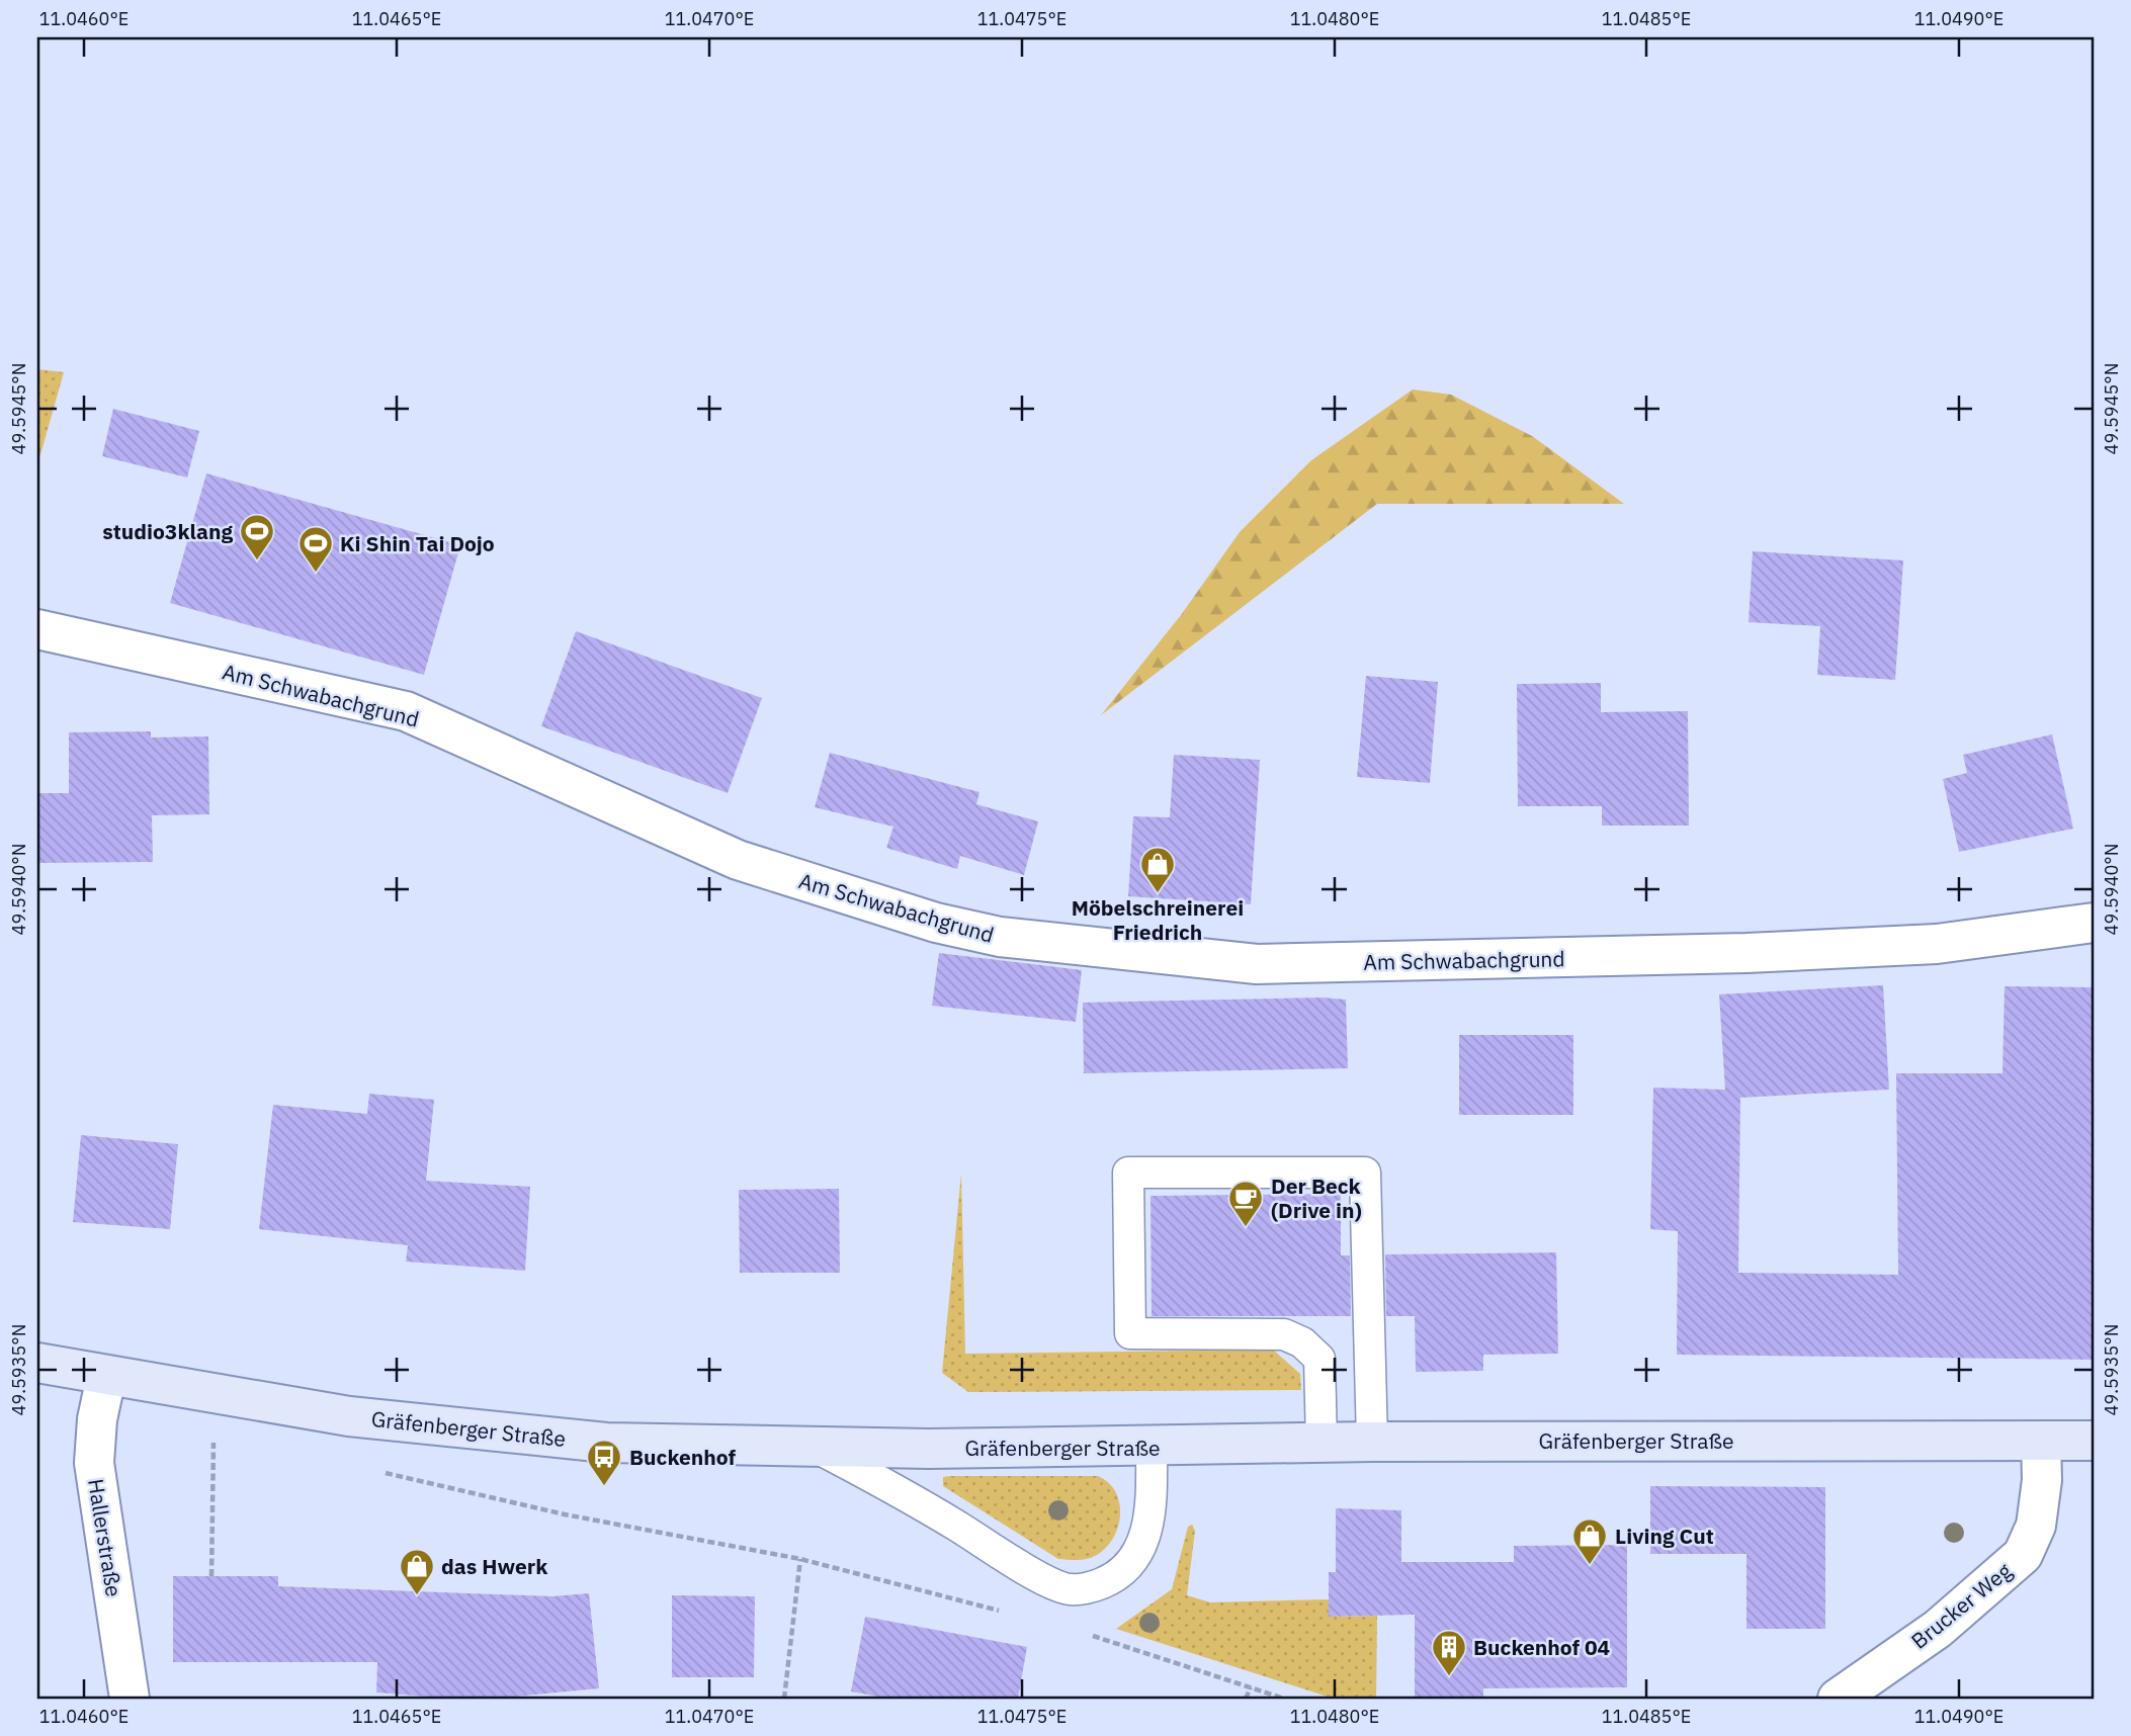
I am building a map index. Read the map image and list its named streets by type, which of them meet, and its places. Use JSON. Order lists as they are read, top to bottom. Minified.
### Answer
{"streets":{"main road":["Gräfenberger Straße"],"street":["Am Schwabachgrund","Hallerstraße","Brucker Weg"]},"crossings":[["Gräfenberger Straße","Hallerstraße"],["Gräfenberger Straße","Brucker Weg"]],"places":{"sports":["studio3klang","Ki Shin Tai Dojo"],"shop":["Möbelschreinerei Friedrich","Living Cut","das Hwerk"],"cafe":["Der Beck (Drive in)"],"bus stop":["Buckenhof"],"building":["Buckenhof 04"]},"coordinates":["11.0460°E","11.0465°E","11.0470°E","11.0475°E","11.0480°E","11.0485°E","11.0490°E","49.5945°N","49.5940°N","49.5935°N"]}
